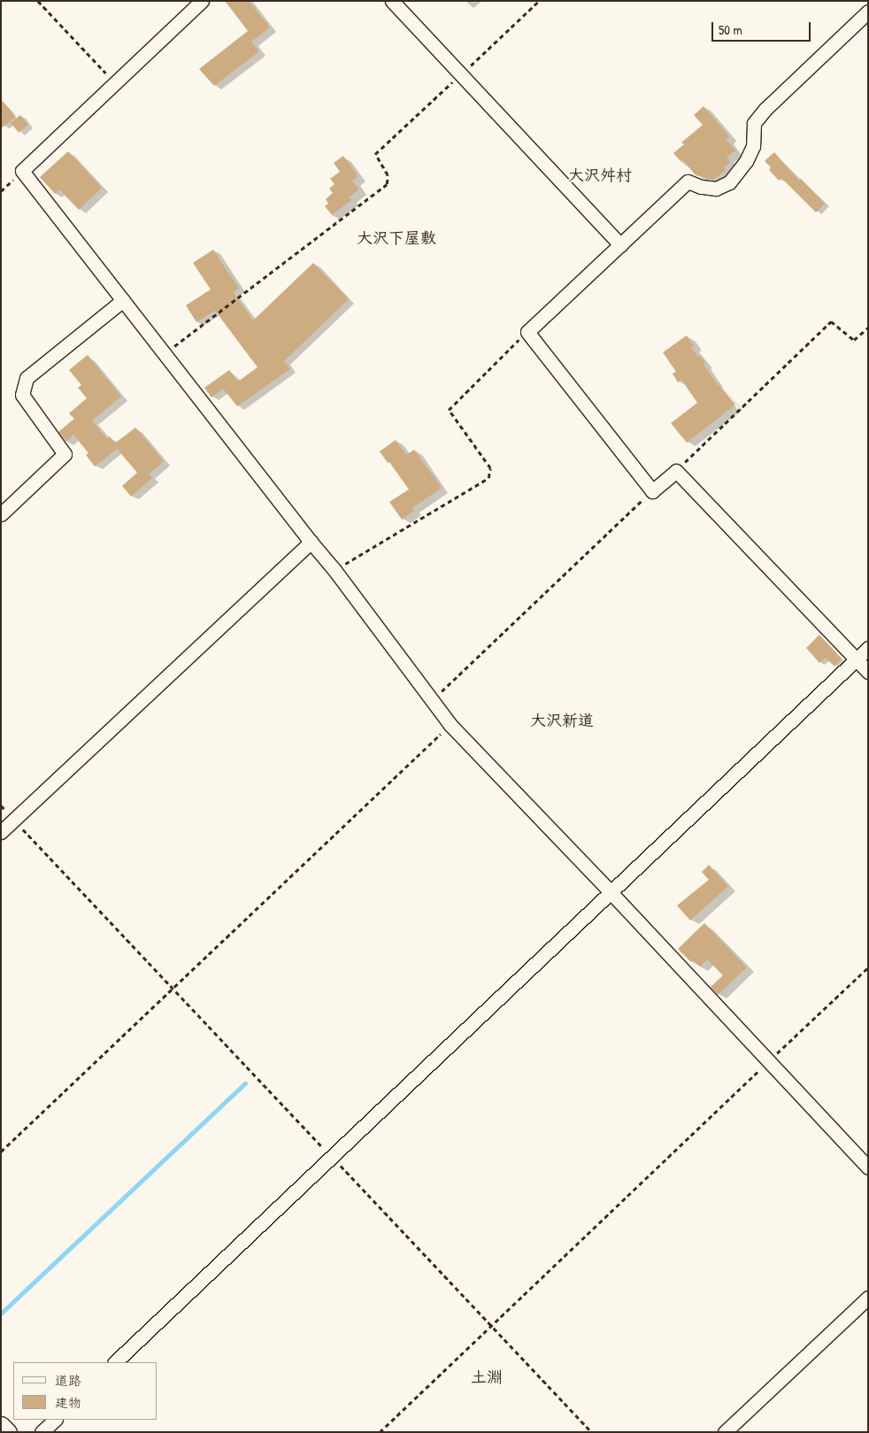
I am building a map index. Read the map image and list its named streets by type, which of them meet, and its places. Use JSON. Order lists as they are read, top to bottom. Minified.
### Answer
{"districts":["大沢舛村","大沢下屋敷","大沢新道","土淵"],"legend":["道路","建物"],"scale_bar":"50 m"}
